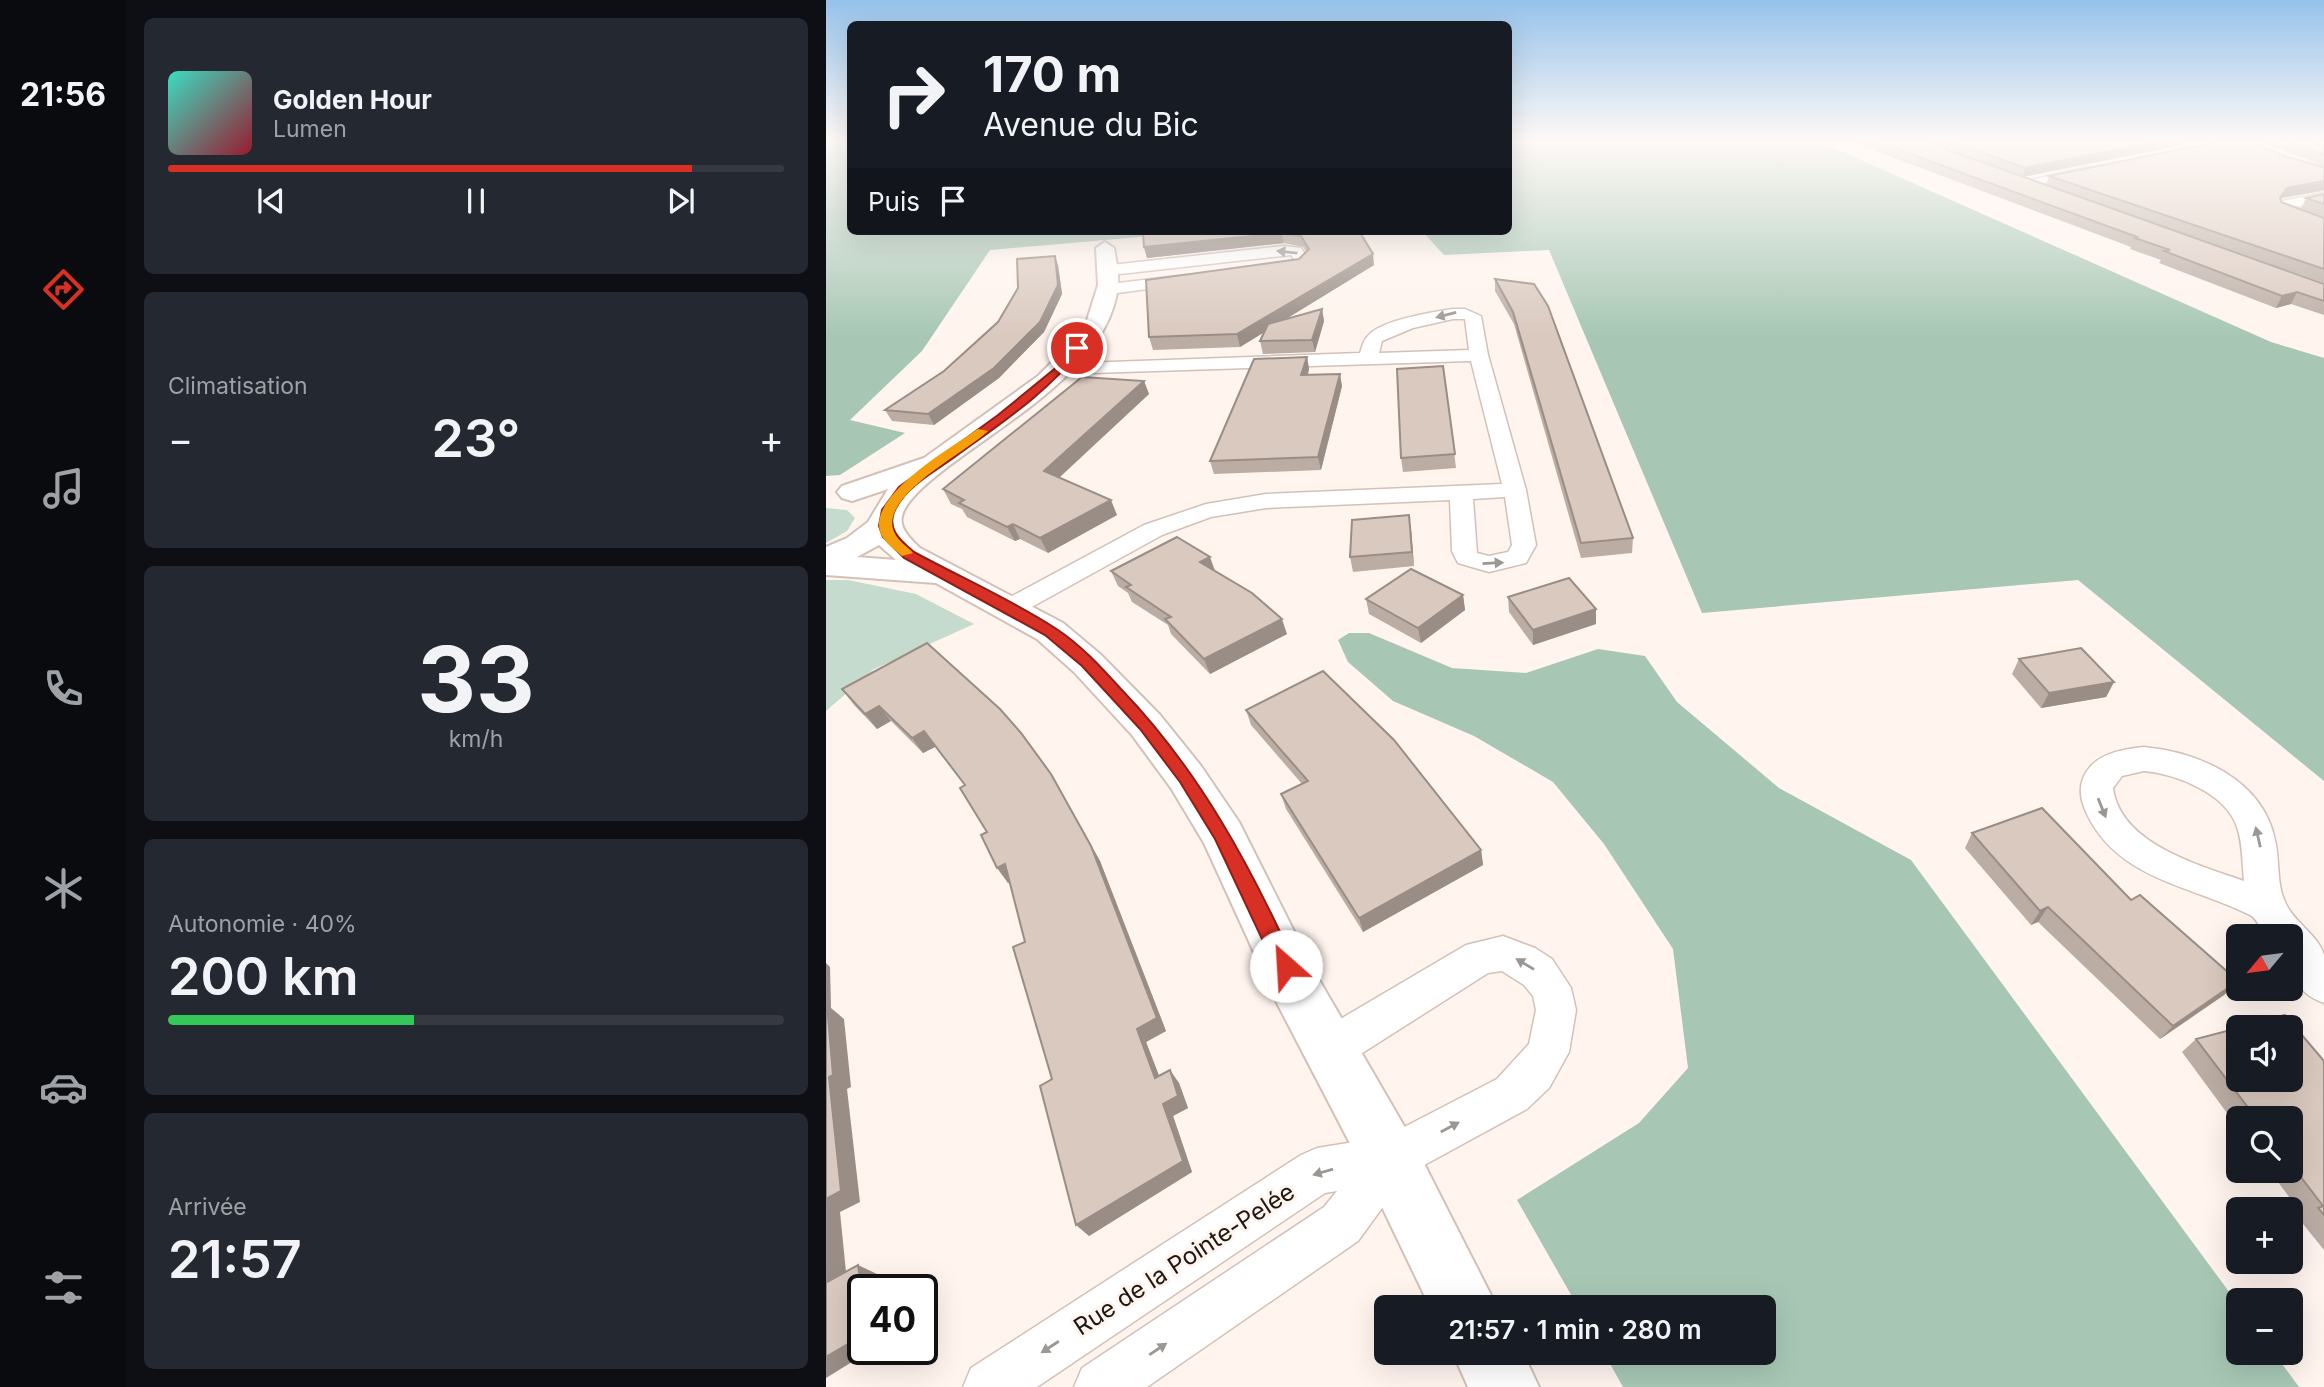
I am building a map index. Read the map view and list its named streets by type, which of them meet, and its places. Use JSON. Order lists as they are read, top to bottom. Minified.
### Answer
{"streets":{"street":["Rue de la Pointe-Pelée"]},"north":"bottom left","page":{"tabs":"21:56","turn":["170 m","Avenue du Bic"],"song":["Golden Hour","Lumen"],"then":"Puis","tile":["Climatisation",["33","km/h"],["Autonomie · 40%","200 km"],["Arrivée","21:57"]],"heat":["−","23°","+"],"map_buttons":["+","−"],"limit":"40","trip":"21:57 · 1 min · 280 m"}}
